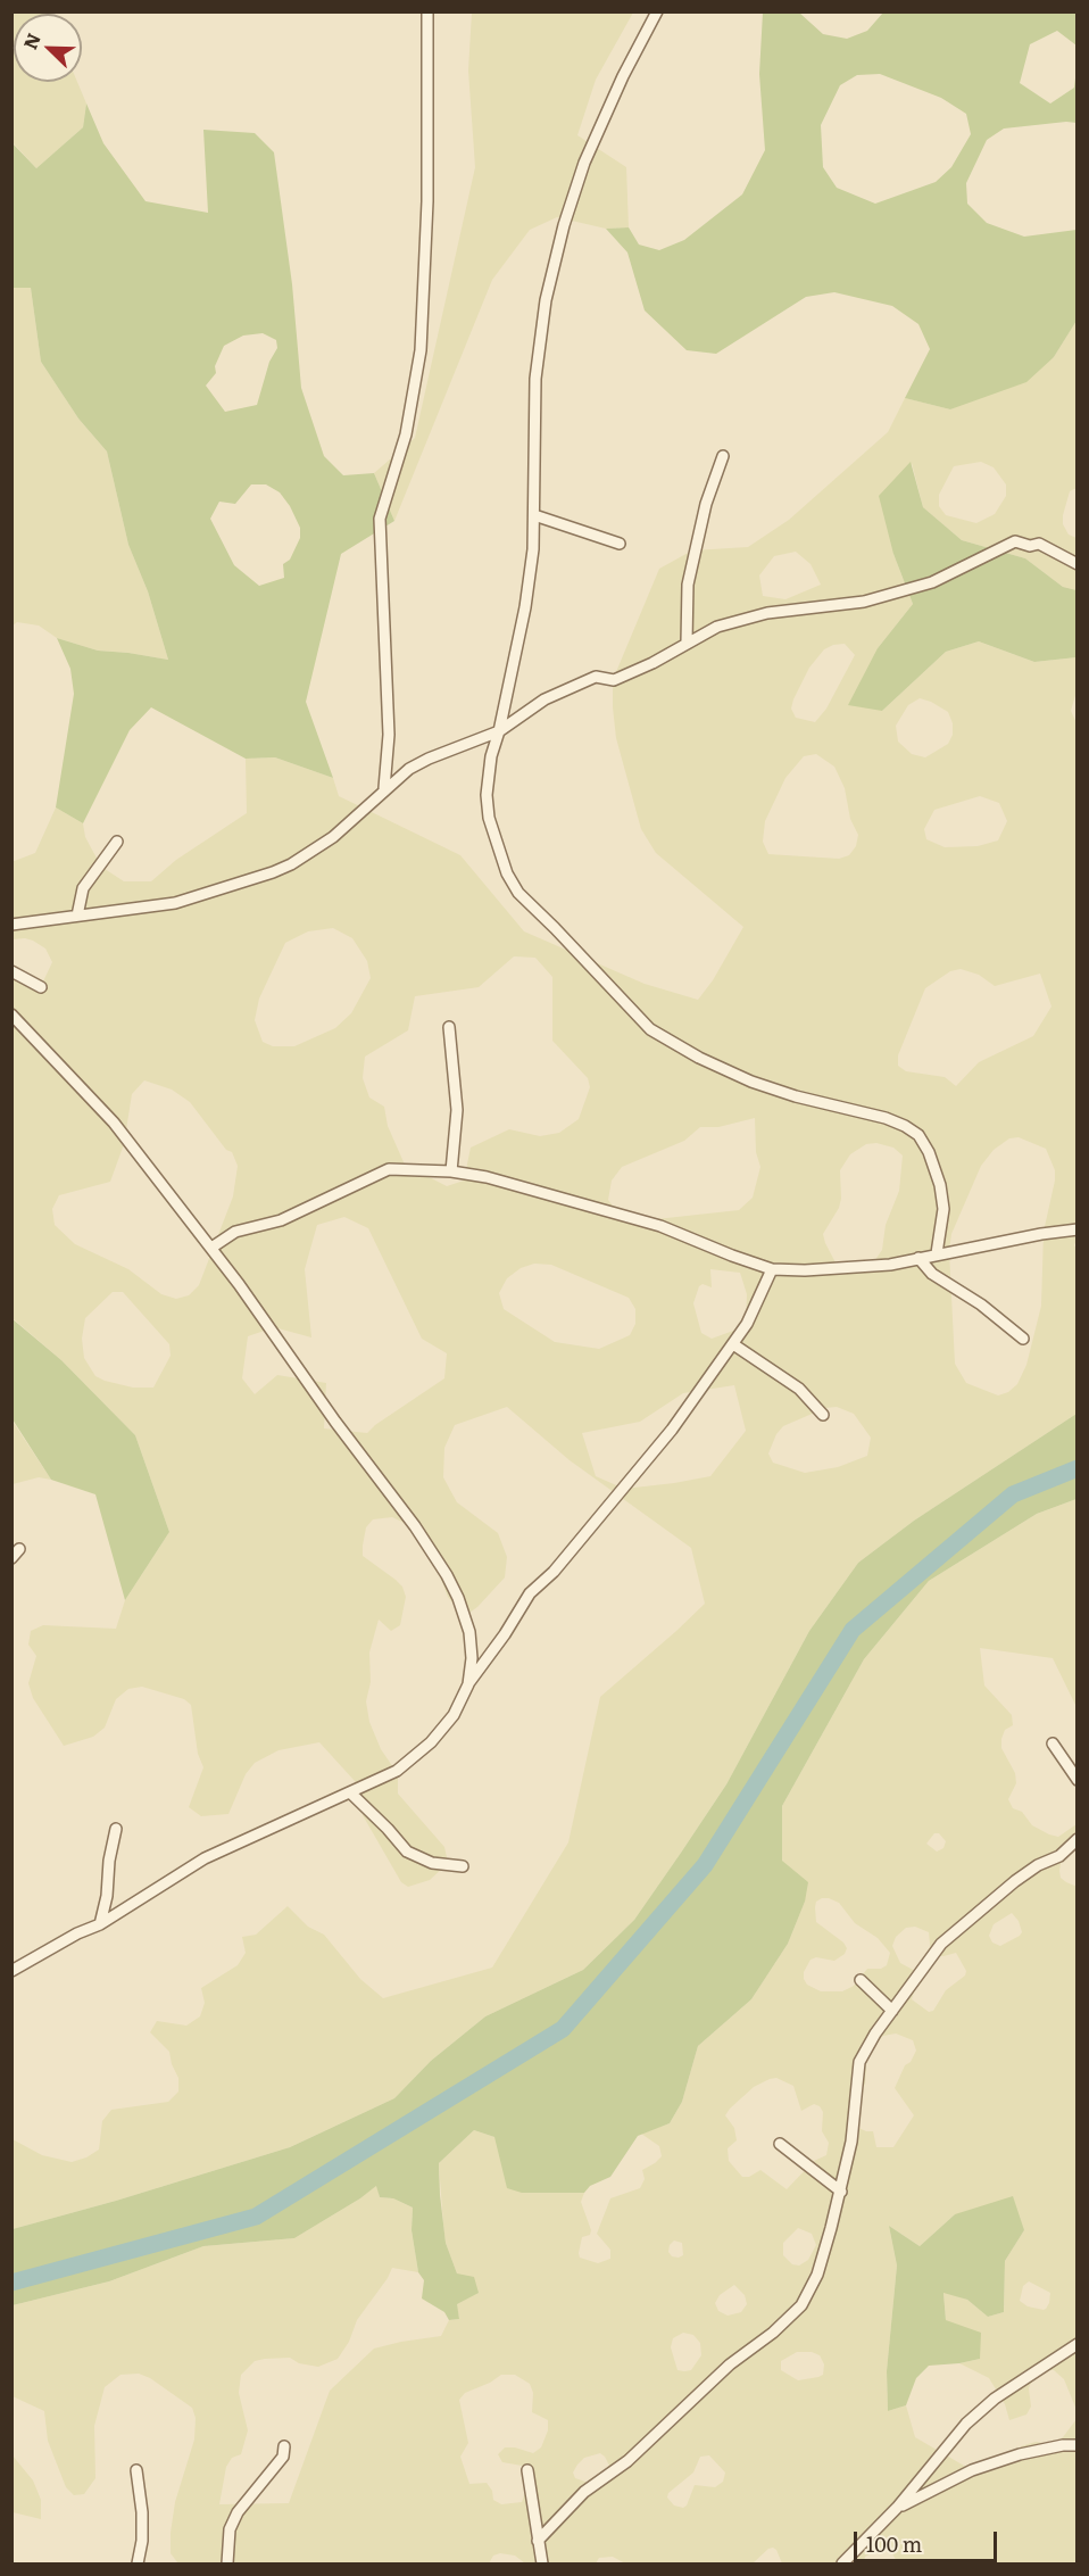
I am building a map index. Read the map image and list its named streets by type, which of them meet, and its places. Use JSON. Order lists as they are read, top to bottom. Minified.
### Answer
{"scale_bar":"100 m","north":"top left"}
